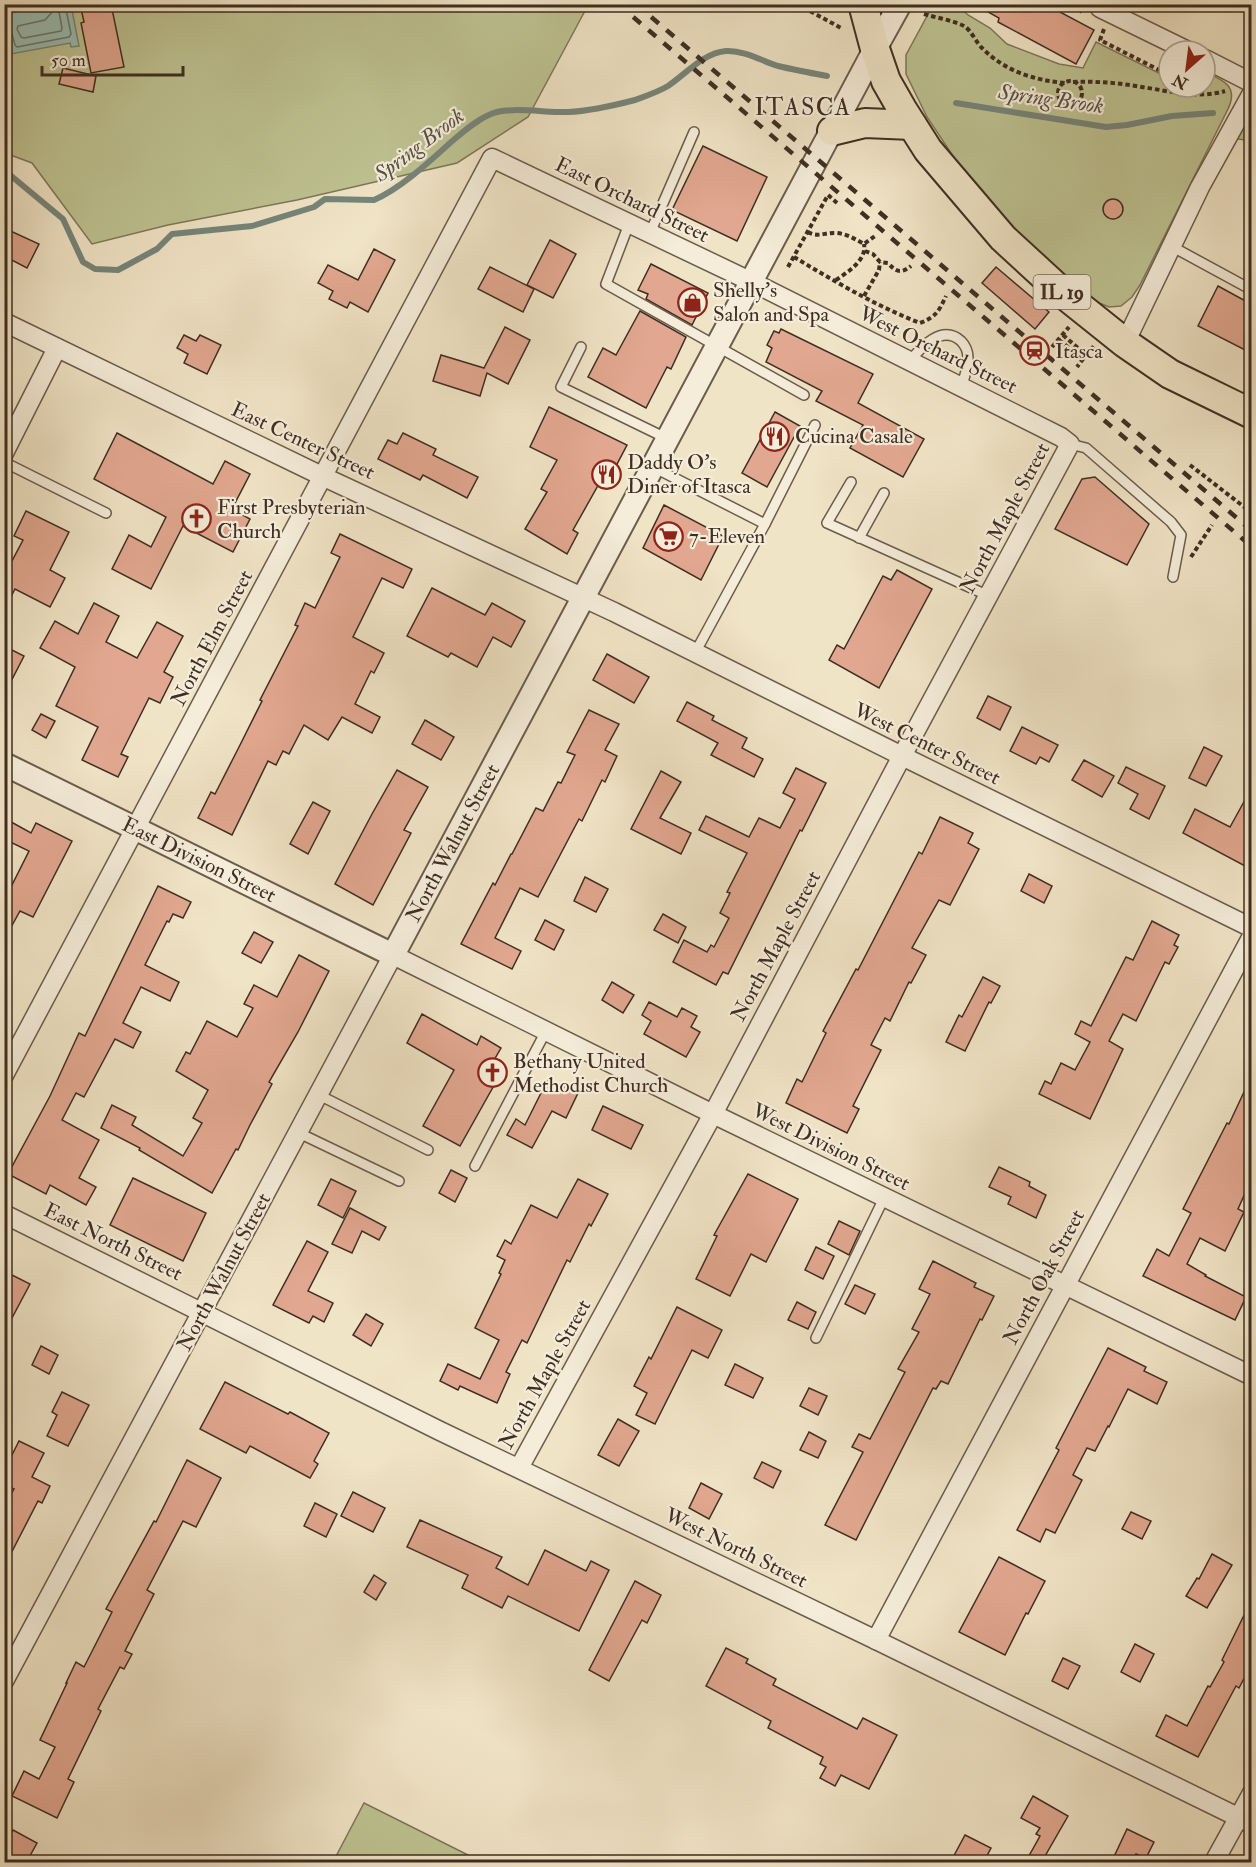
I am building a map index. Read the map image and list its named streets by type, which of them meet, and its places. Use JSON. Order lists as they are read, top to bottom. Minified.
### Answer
{"streets":{"main road":["IL 19"],"street":["East Orchard Street","West Orchard Street","East Center Street","North Maple Street","North Elm Street","West Center Street","North Walnut Street","East Division Street","West Division Street","East North Street","North Oak Street","West North Street"]},"crossings":[["East Orchard Street","West Orchard Street"],["East Orchard Street","North Elm Street"],["East Orchard Street","North Walnut Street"],["IL 19","North Walnut Street"],["West Orchard Street","North Maple Street"],["West Orchard Street","North Walnut Street"],["East Center Street","North Elm Street"],["East Center Street","West Center Street"],["East Center Street","North Walnut Street"],["North Maple Street","West Center Street"],["North Maple Street","West Division Street"],["North Maple Street","West North Street"],["North Elm Street","East Division Street"],["West Center Street","North Walnut Street"],["North Walnut Street","East Division Street"],["North Walnut Street","West Division Street"],["North Walnut Street","East North Street"],["North Walnut Street","West North Street"],["East Division Street","West Division Street"],["West Division Street","North Oak Street"],["East North Street","West North Street"],["North Oak Street","West North Street"]],"districts":["ITASCA"],"water":["Spring Brook"],"places":{"shop":["Shelly's Salon and Spa"],"station":["Itasca"],"restaurant":["Cucina Casale","Daddy O’s Diner of Itasca"],"church":["First Presbyterian Church","Bethany United Methodist Church"],"supermarket":["7-Eleven"]},"scale_bar":"50 m","north":"bottom left"}
